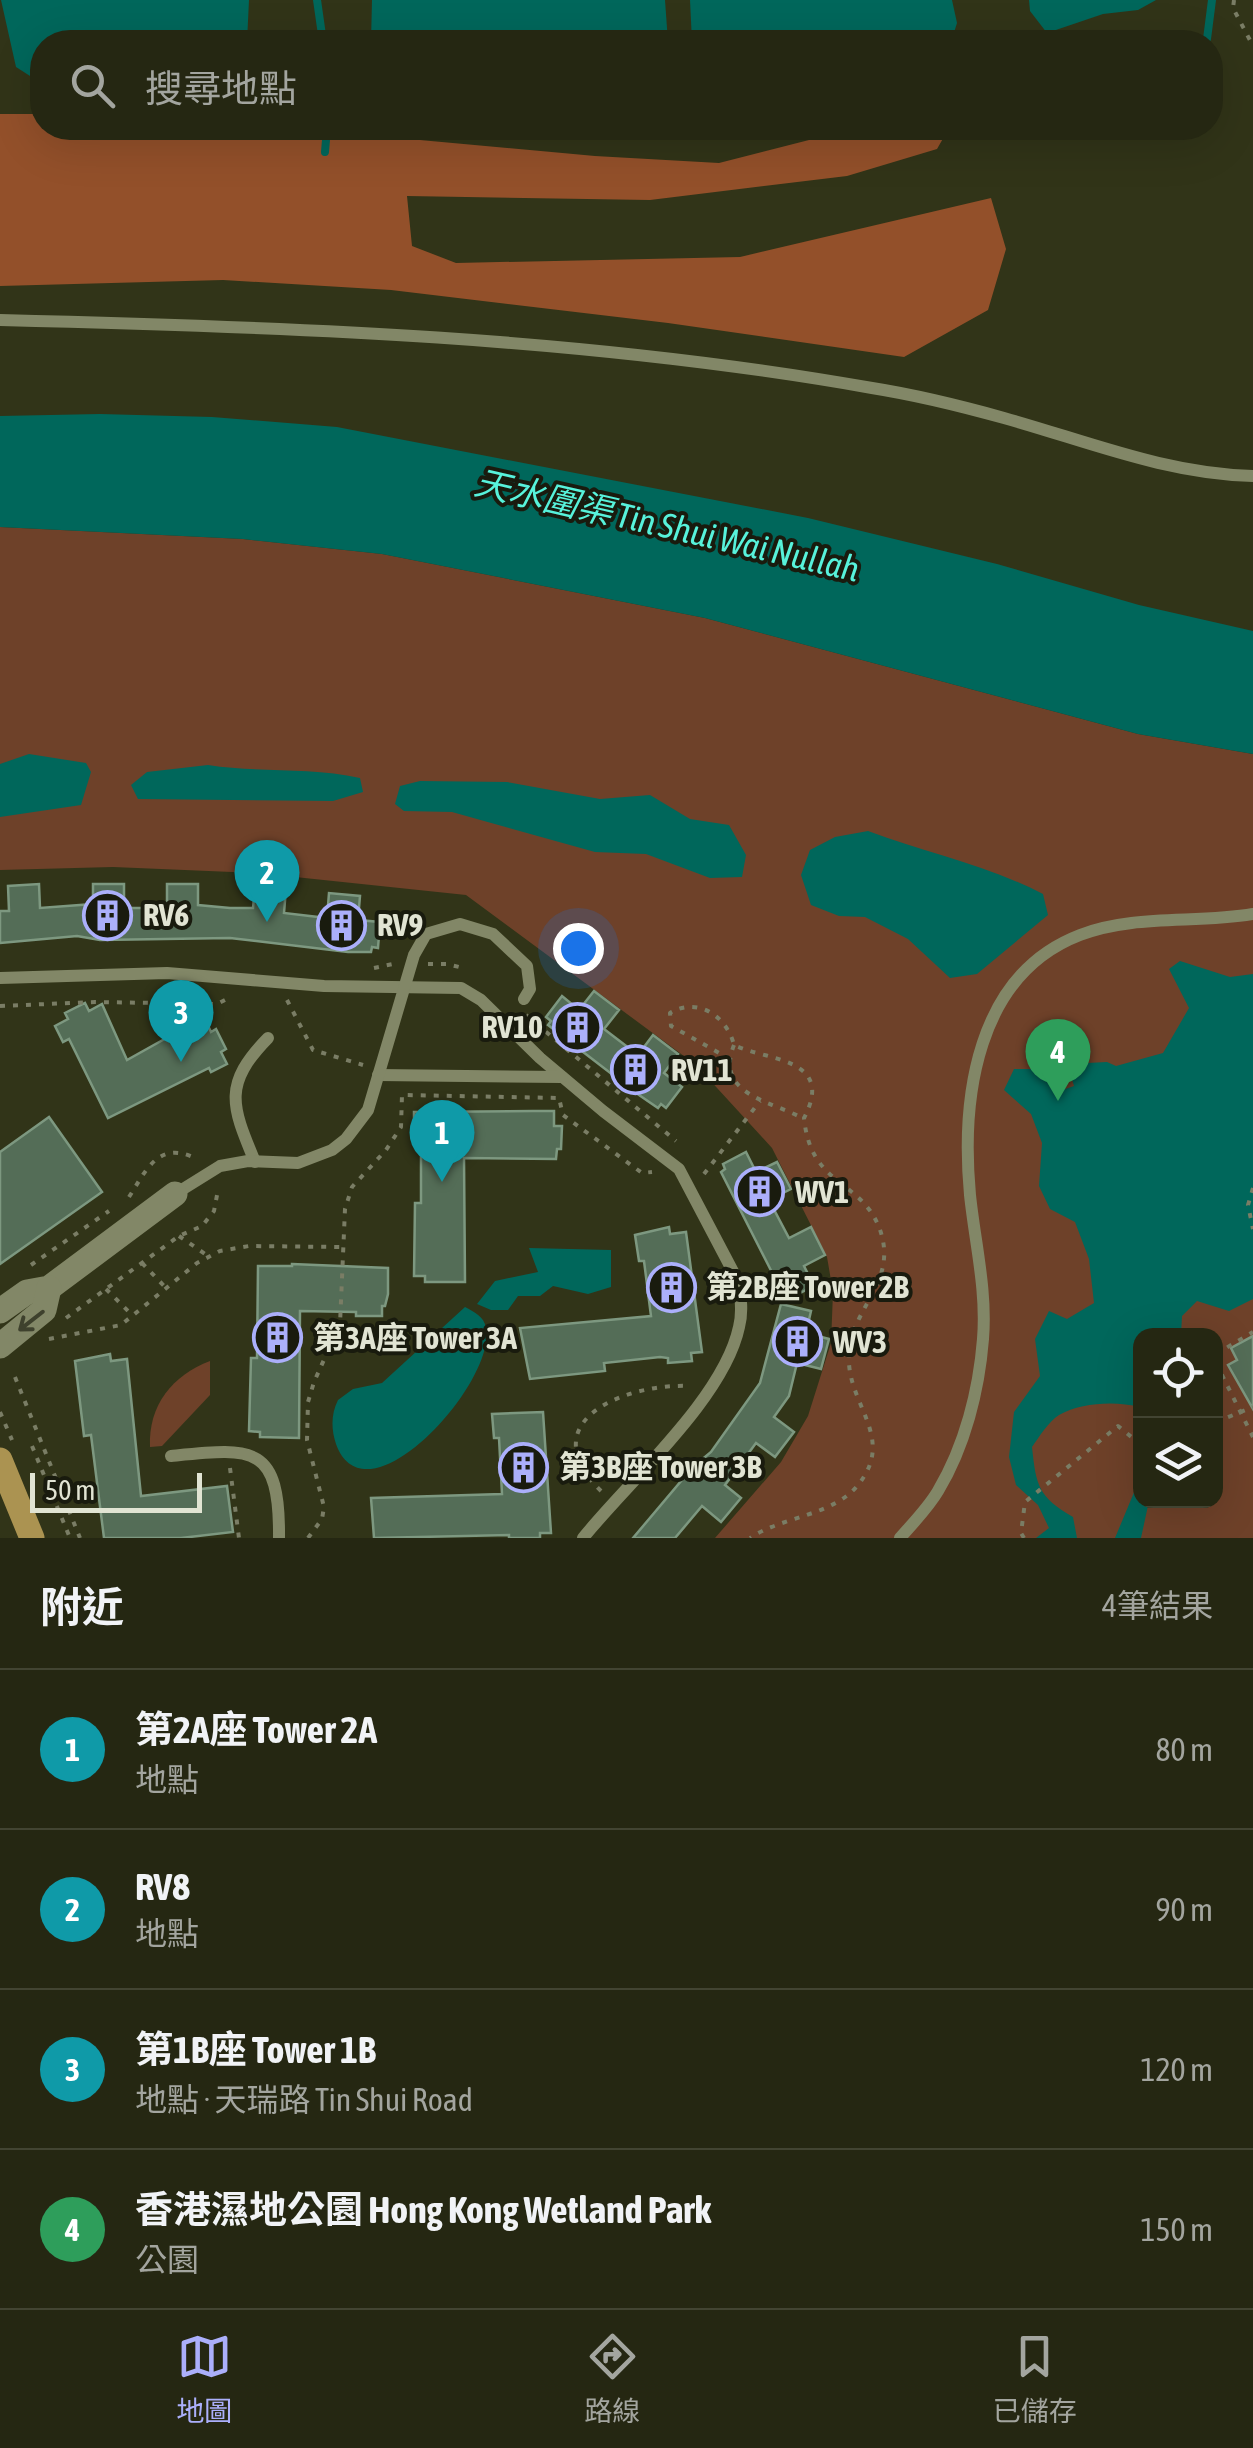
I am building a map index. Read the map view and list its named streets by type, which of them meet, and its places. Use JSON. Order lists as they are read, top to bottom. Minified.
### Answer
{"water":["天水圍渠 Tin Shui Wai Nullah"],"places":{"building":["RV6","RV9","RV10","RV11","WV1","第2B座 Tower 2B","第3A座 Tower 3A","WV3","第3B座 Tower 3B"]},"scale_bar":"50 m","page":{"search":"搜尋地點","pins":["2","3","4","1"],"scale":"50 m","heading":["附近","4筆結果"],"list":[{"mark":"1","name":"第2A座 Tower 2A","note":"地點","value":"80 m"},{"mark":"2","name":"RV8","note":"地點","value":"90 m"},{"mark":"3","name":"第1B座 Tower 1B","note":"地點 · 天瑞路 Tin Shui Road","value":"120 m"},{"mark":"4","name":"香港濕地公園 Hong Kong Wetland Park","note":"公園","value":"150 m"}],"nav":["地圖","路線","已儲存"]}}
